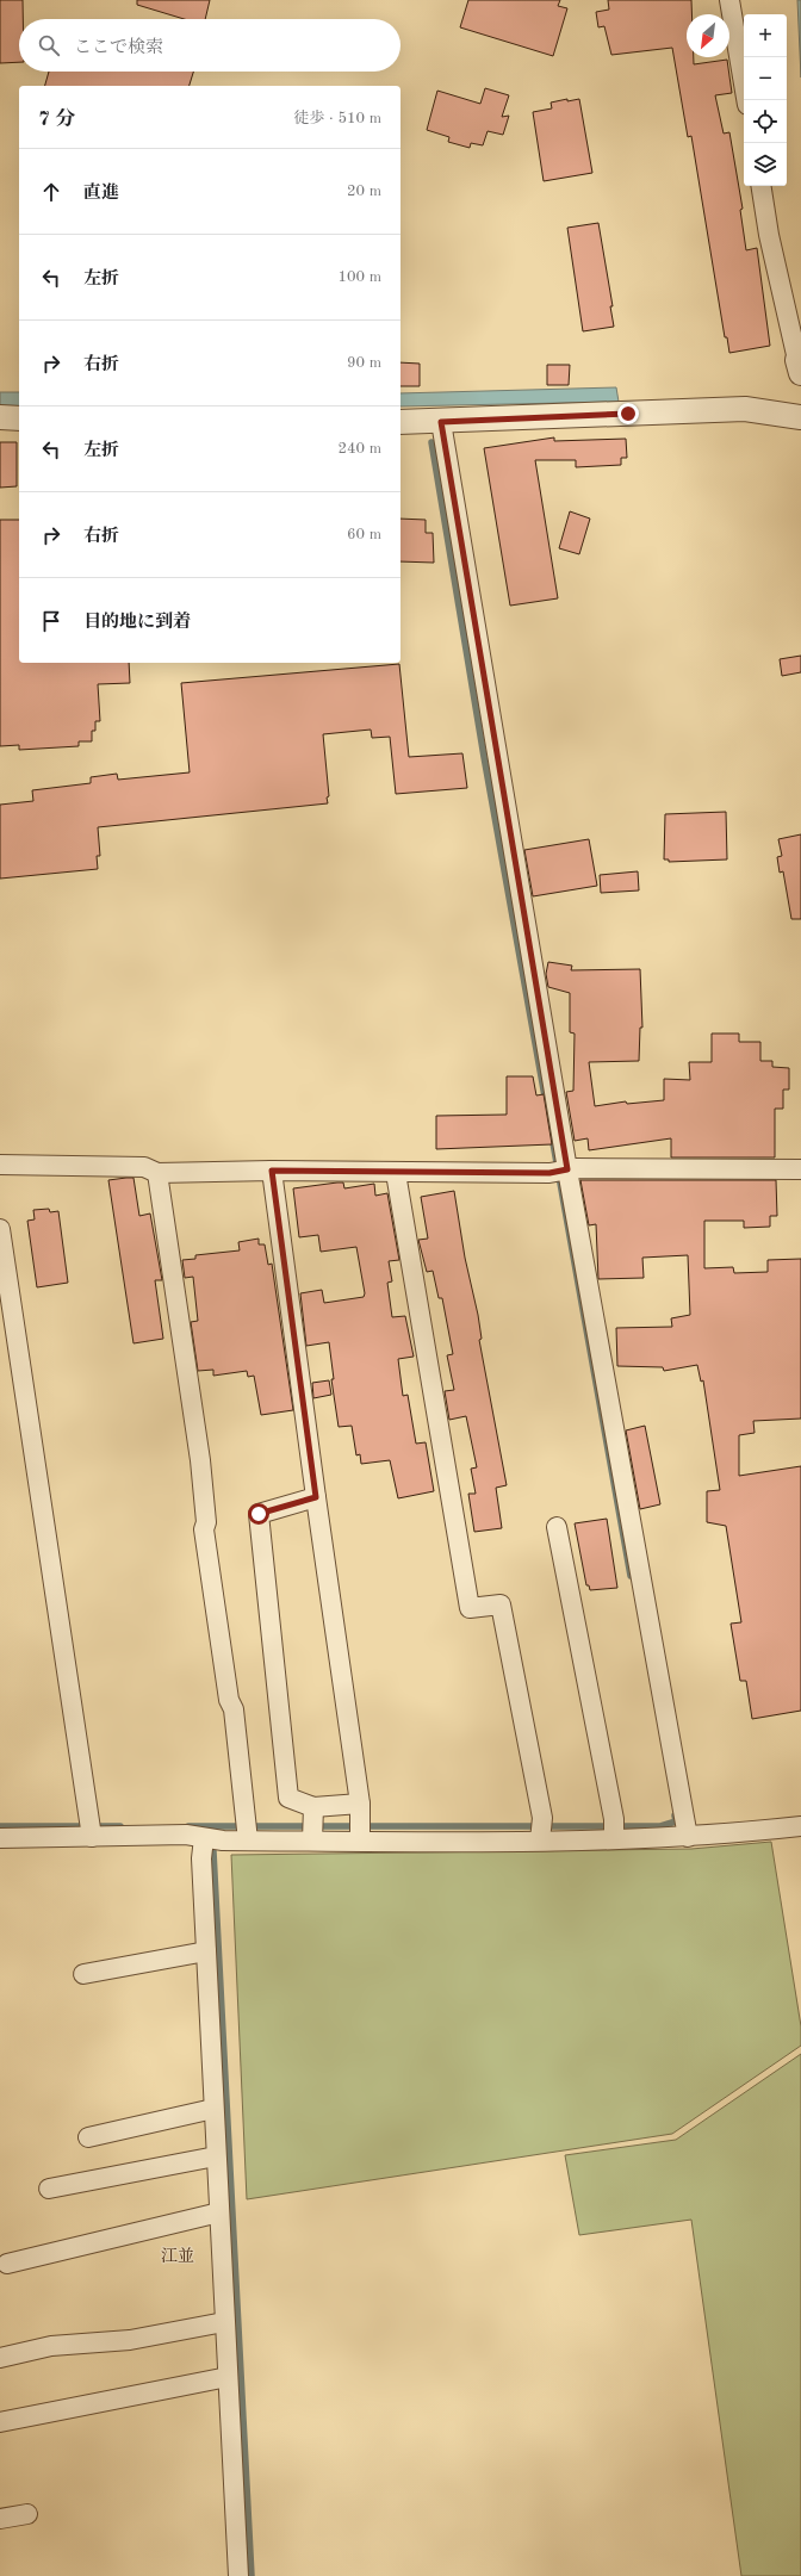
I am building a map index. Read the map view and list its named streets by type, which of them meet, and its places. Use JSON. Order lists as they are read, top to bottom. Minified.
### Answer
{"districts":["江並"],"north":"bottom left","page":{"map_buttons":["+","−"],"search":"ここで検索","heading":["7 分","徒歩 · 510 m"],"list":[["直進","20 m"],["左折","100 m"],["右折","90 m"],["左折","240 m"],["右折","60 m"],"目的地に到着"]}}
